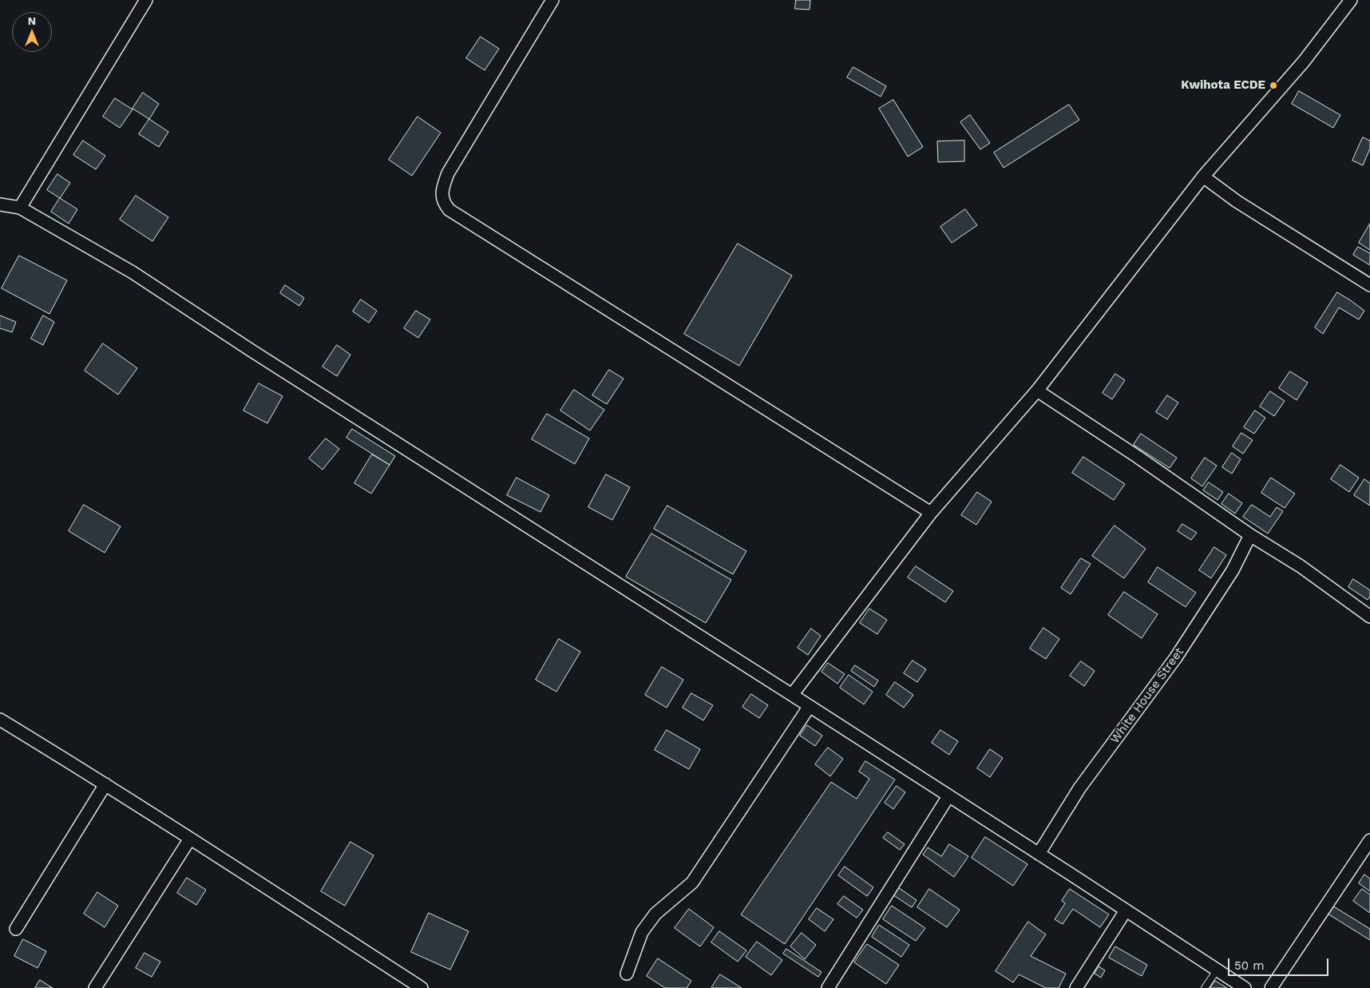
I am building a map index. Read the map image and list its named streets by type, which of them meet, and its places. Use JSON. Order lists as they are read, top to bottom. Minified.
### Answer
{"streets":{"street":["White House Street"]},"places":["Kwihota ECDE"],"scale_bar":"50 m","north":"top"}
